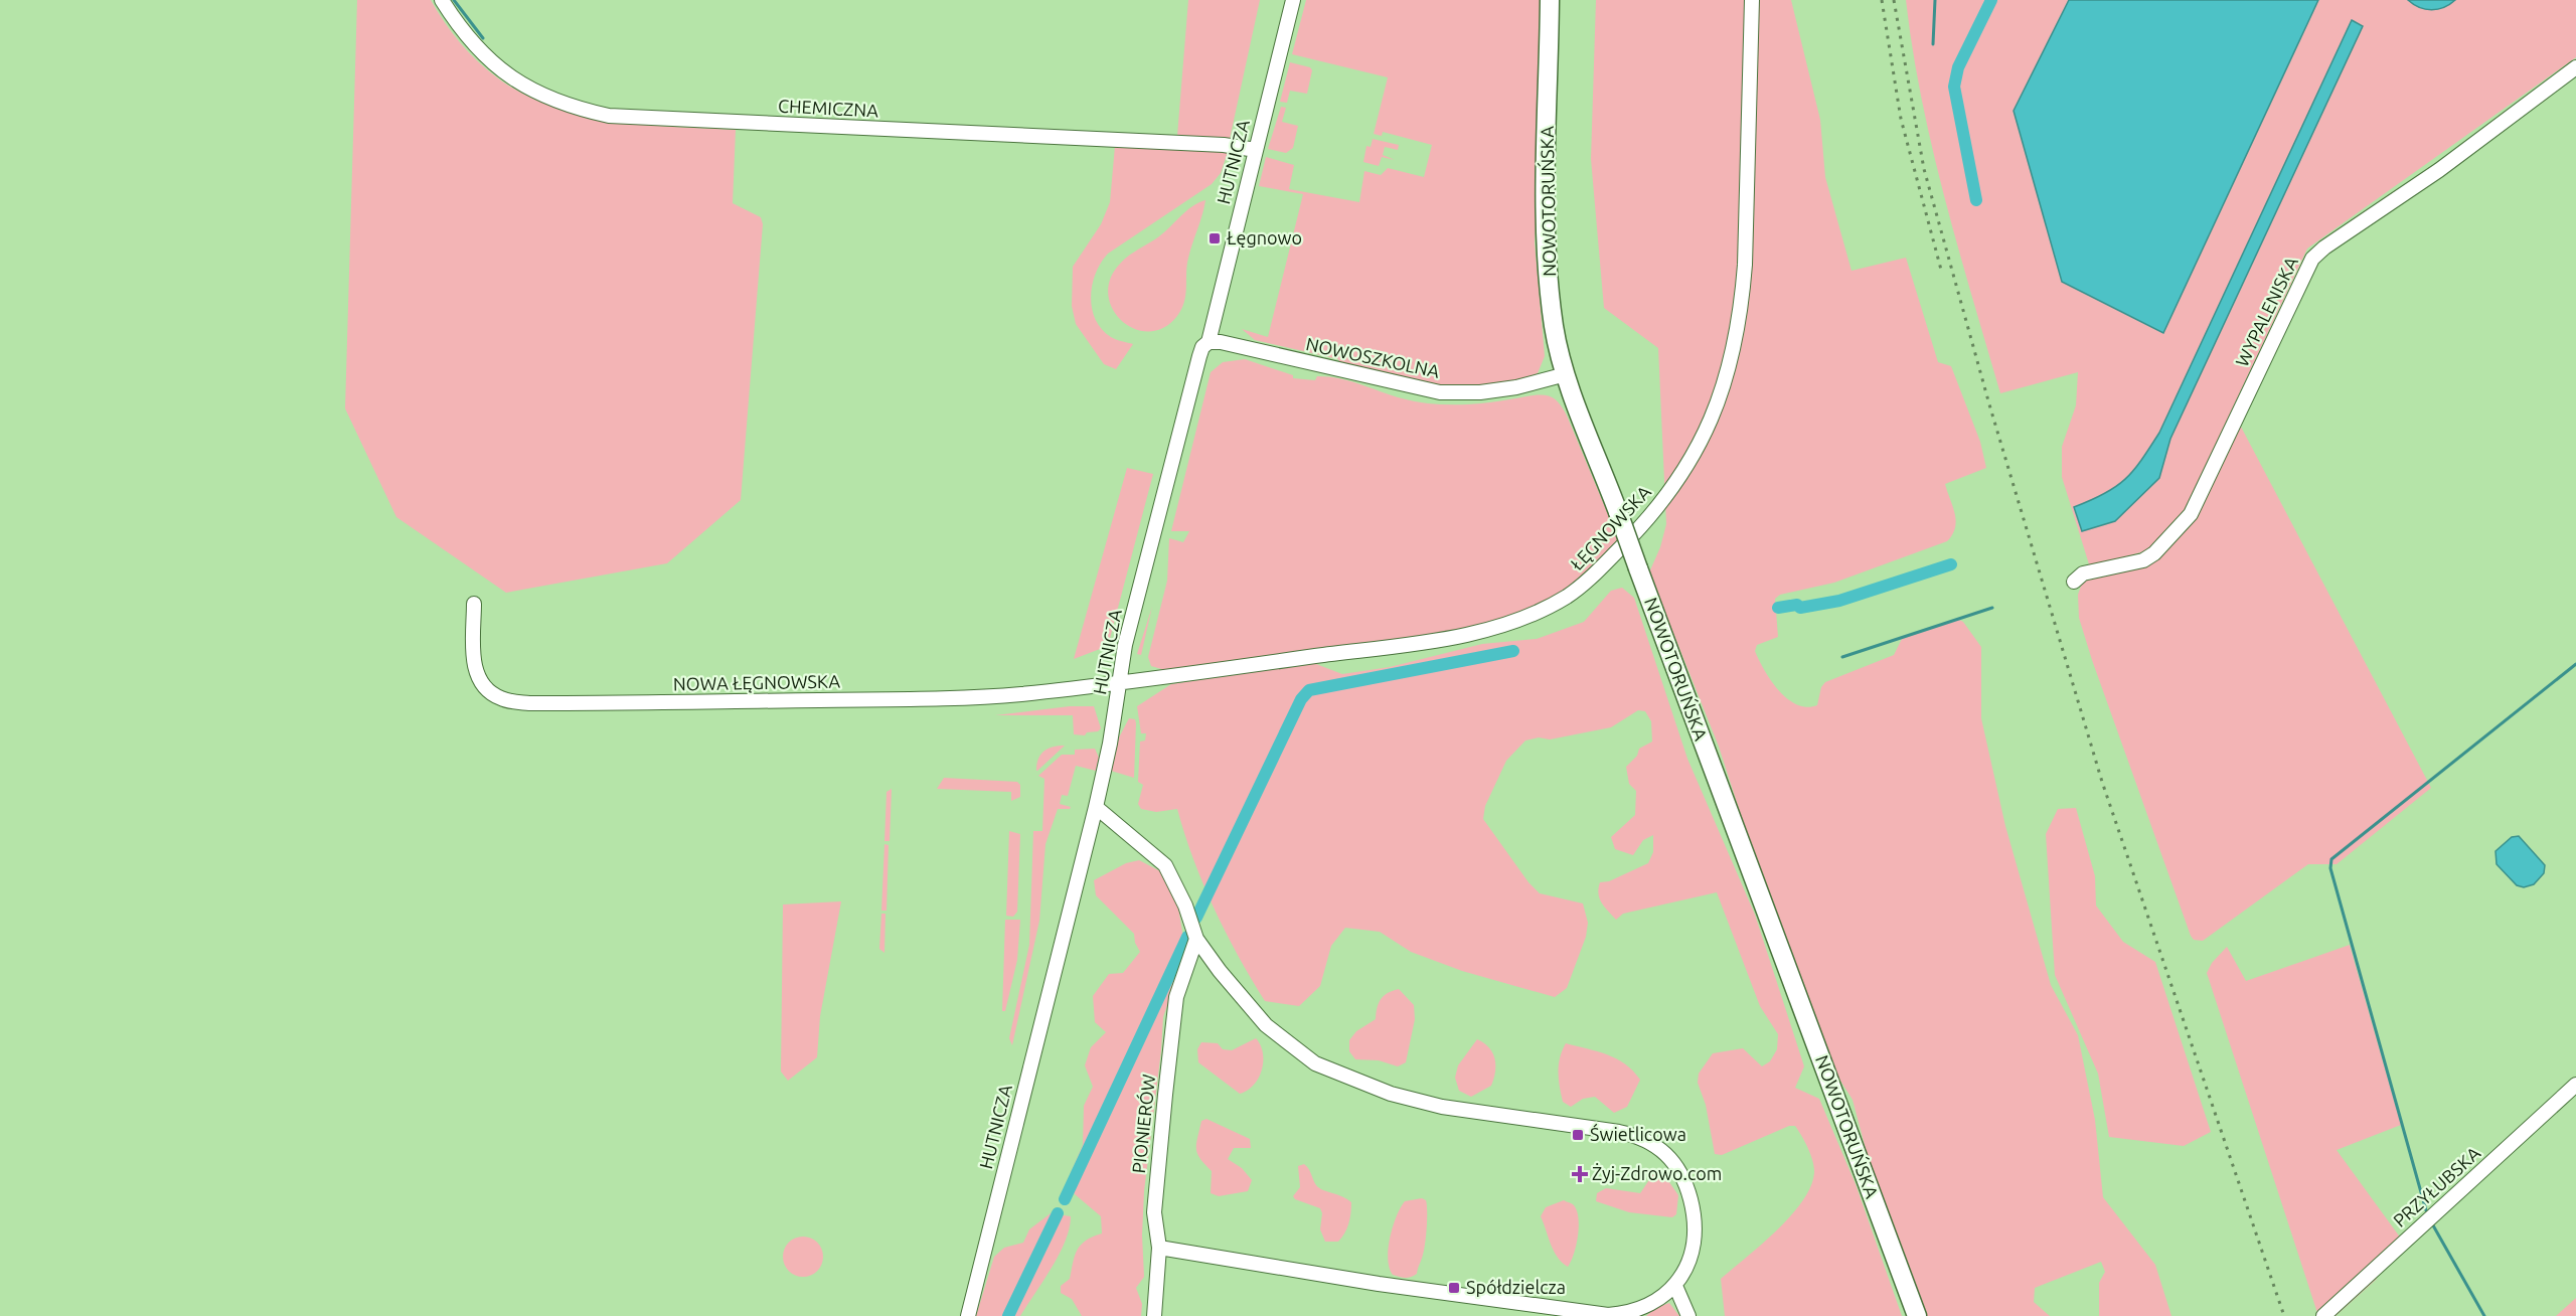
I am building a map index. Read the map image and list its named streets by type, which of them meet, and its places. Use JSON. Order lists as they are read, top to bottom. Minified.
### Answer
{"streets":{"main road":["NOWOTORUŃSKA"],"street":["CHEMICZNA","HUTNICZA","WYPALENISKA","NOWOSZKOLNA","ŁĘGNOWSKA","NOWA ŁĘGNOWSKA","PIONIERÓW","PRZYŁUBSKA"]},"crossings":[["CHEMICZNA","HUTNICZA"],["HUTNICZA","NOWOSZKOLNA"],["HUTNICZA","ŁĘGNOWSKA"],["HUTNICZA","NOWA ŁĘGNOWSKA"],["NOWOTORUŃSKA","NOWOSZKOLNA"],["ŁĘGNOWSKA","NOWA ŁĘGNOWSKA"]],"places":{"transit":["Łęgnowo","Świetlicowa","Spółdzielcza"],"health":["Żyj-Zdrowo.com"]}}
